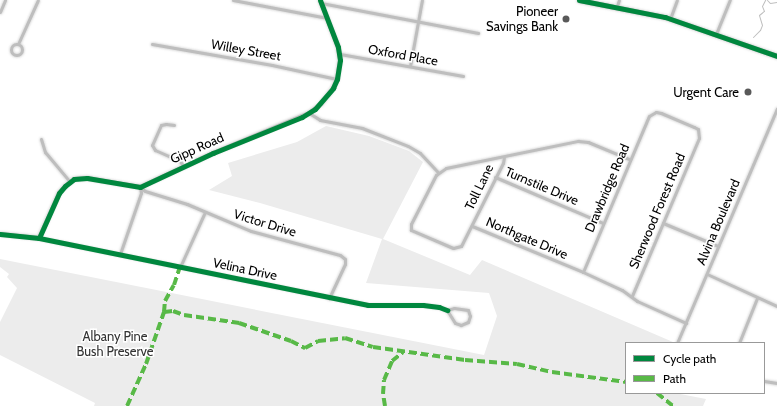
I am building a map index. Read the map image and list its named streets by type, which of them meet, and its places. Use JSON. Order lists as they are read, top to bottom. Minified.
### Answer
{"streets":{"street":["Willey Street","Oxford Place","Gipp Road","Turnstile Drive","Toll Lane","Drawbridge Road","Sherwood Forest Road","Alvina Boulevard","Victor Drive","Northgate Drive","Velina Drive"]},"crossings":[["Willey Street","Gipp Road"],["Oxford Place","Gipp Road"],["Gipp Road","Victor Drive"],["Turnstile Drive","Toll Lane"],["Turnstile Drive","Drawbridge Road"],["Toll Lane","Northgate Drive"],["Drawbridge Road","Sherwood Forest Road"],["Drawbridge Road","Northgate Drive"],["Sherwood Forest Road","Northgate Drive"],["Alvina Boulevard","Northgate Drive"],["Victor Drive","Velina Drive"]],"parks":["Albany Pine Bush Preserve"],"places":["Pioneer Savings Bank","Urgent Care"],"legend":["Cycle path","Path"]}
